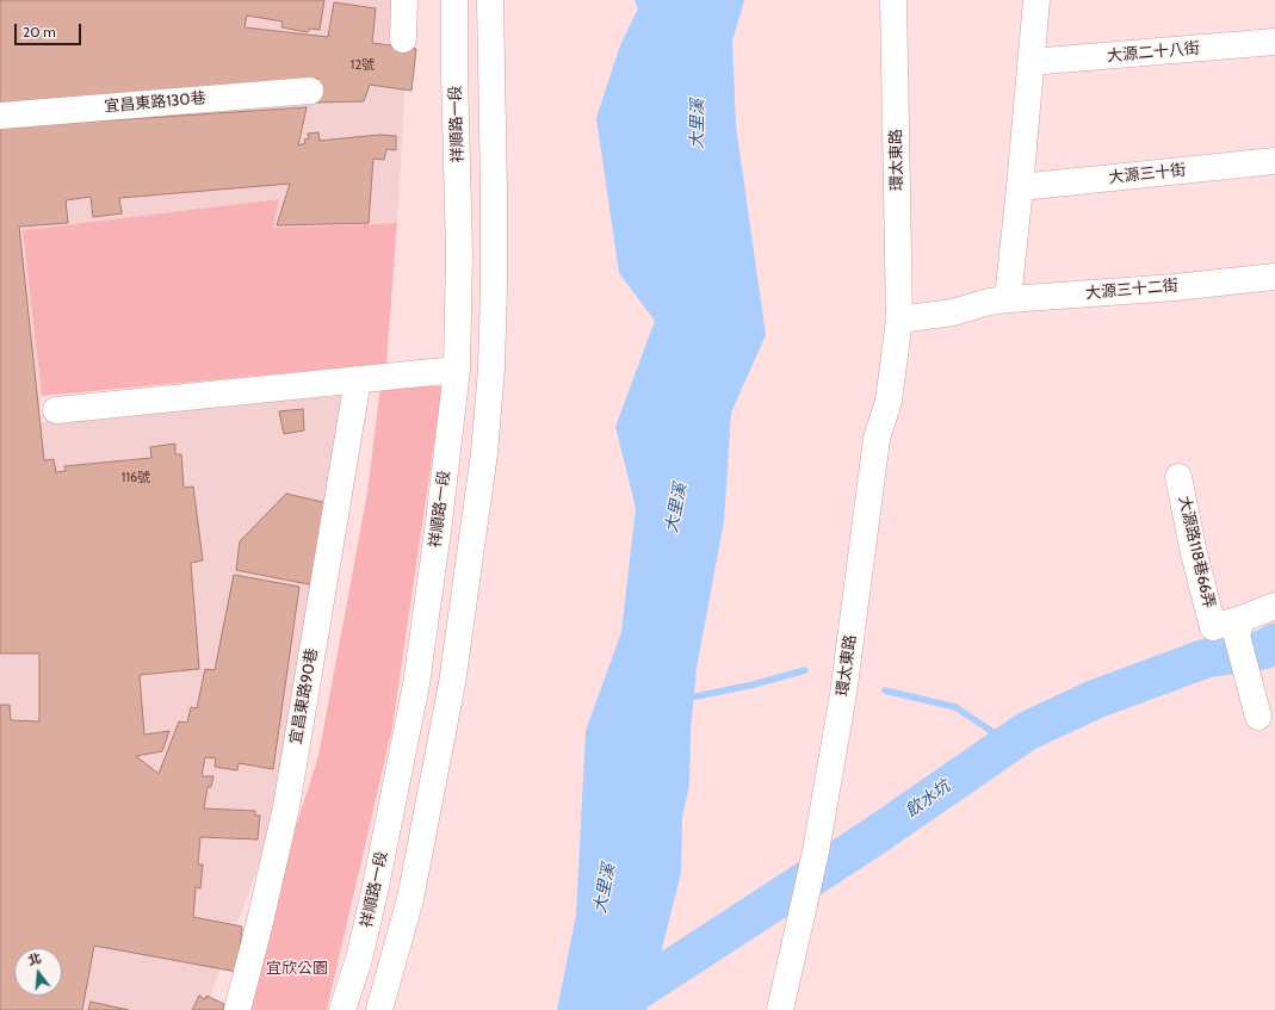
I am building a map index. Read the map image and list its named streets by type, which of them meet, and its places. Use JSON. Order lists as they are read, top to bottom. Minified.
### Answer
{"streets":{"street":["大源二十八街","宜昌東路130巷","祥順路一段","環太東路","大源三十街","大源三十二街","大源路118巷66弄","宜昌東路90巷"]},"water":["大里溪","飲水坑"],"parks":["宜欣公園"],"house_numbers":["12號","116號"],"scale_bar":"20 m","north":"top"}
